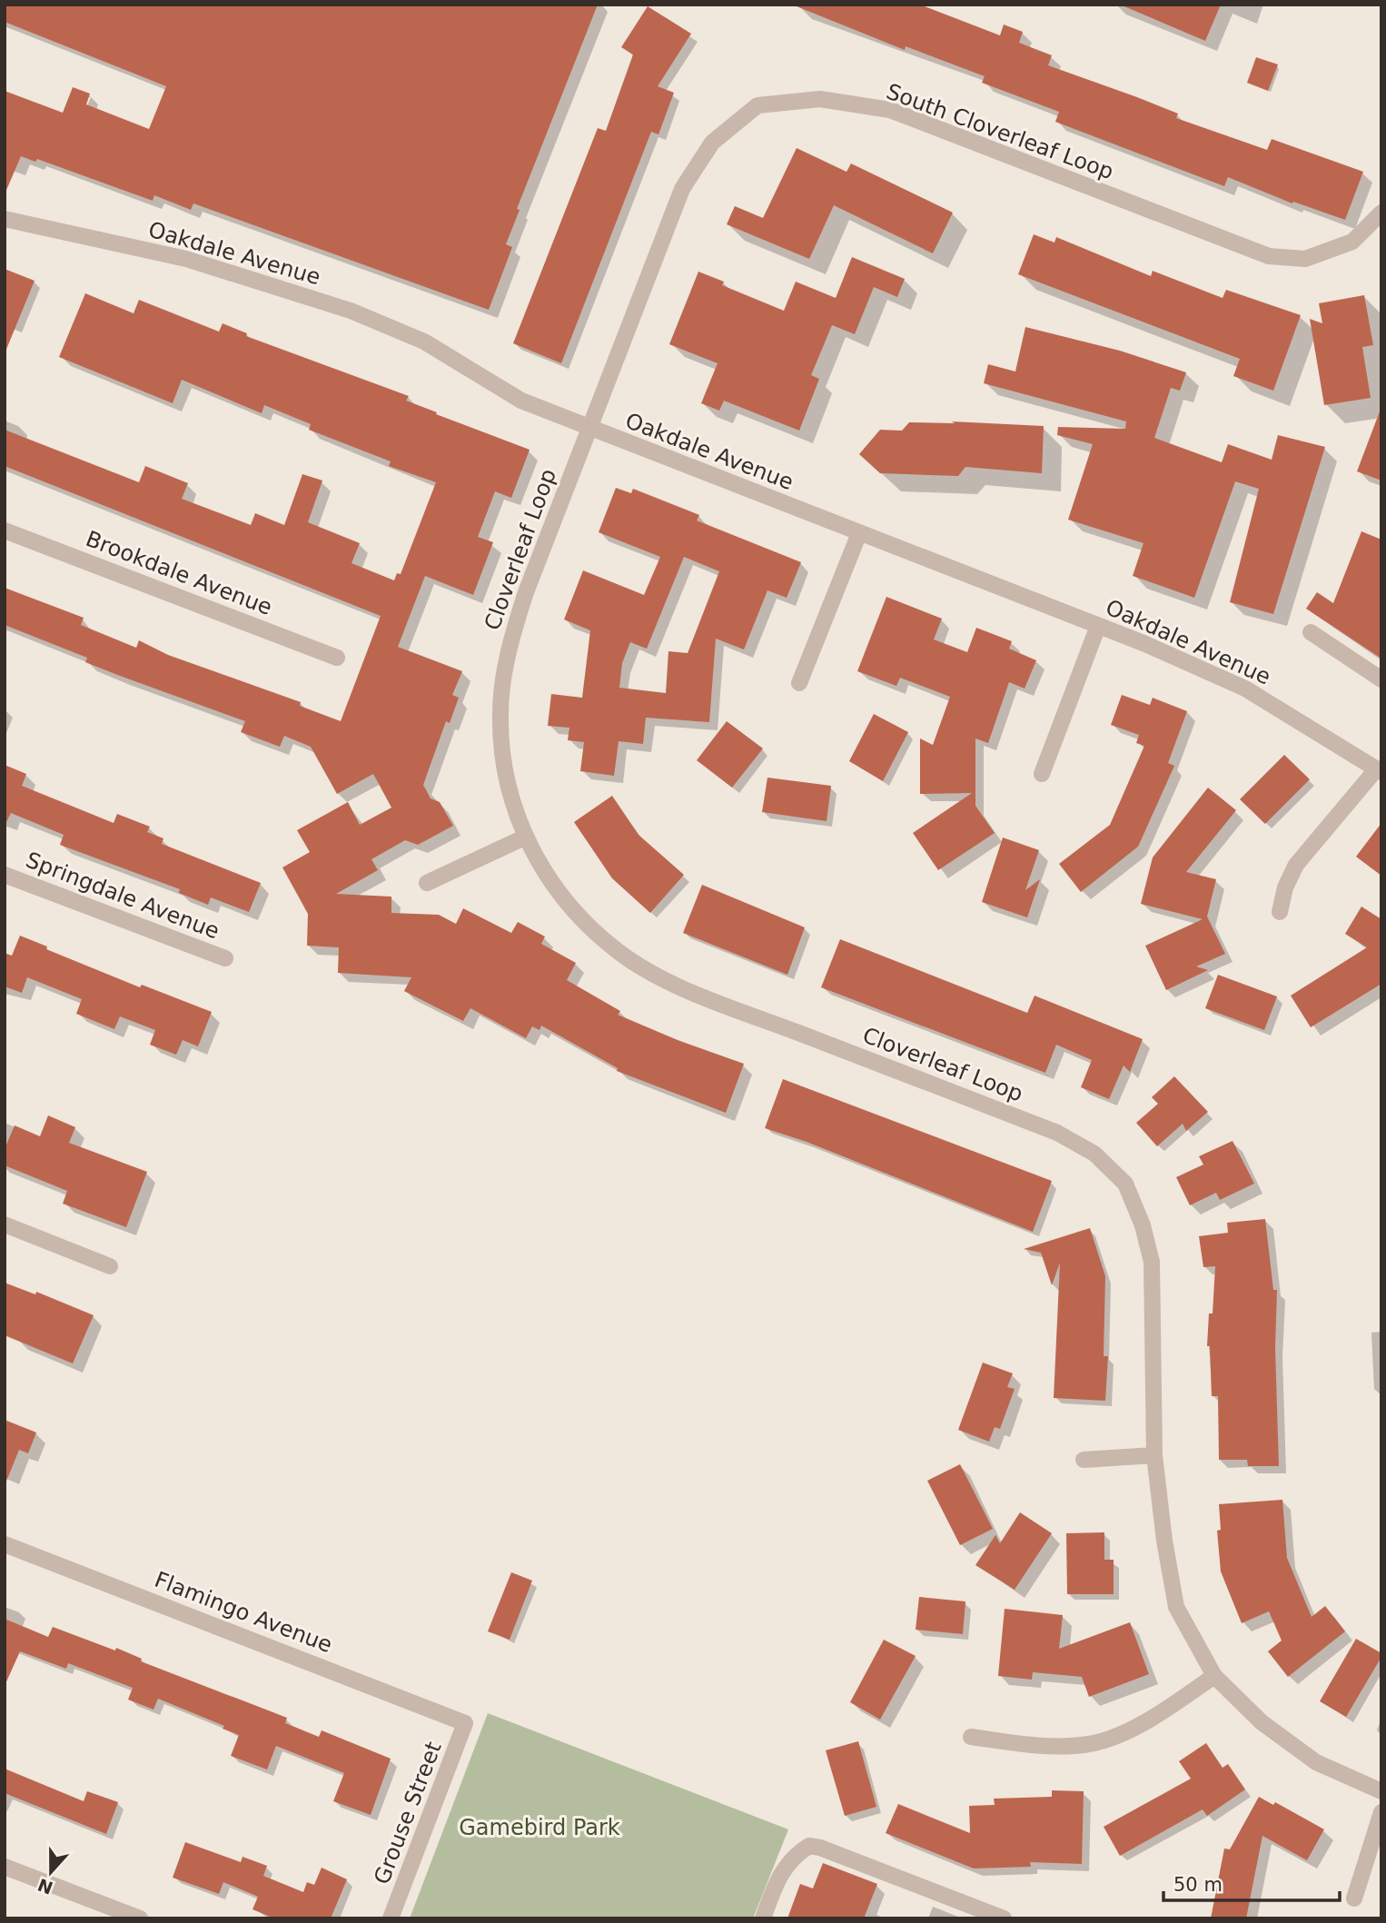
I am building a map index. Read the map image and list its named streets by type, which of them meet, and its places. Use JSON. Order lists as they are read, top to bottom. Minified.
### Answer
{"streets":{"street":["South Cloverleaf Loop","Oakdale Avenue","Cloverleaf Loop","Brookdale Avenue","Springdale Avenue","Flamingo Avenue","Grouse Street"]},"crossings":[["South Cloverleaf Loop","Oakdale Avenue"],["South Cloverleaf Loop","Cloverleaf Loop"],["Oakdale Avenue","Cloverleaf Loop"],["Flamingo Avenue","Grouse Street"]],"parks":["Gamebird Park"],"scale_bar":"50 m","north":"bottom"}
